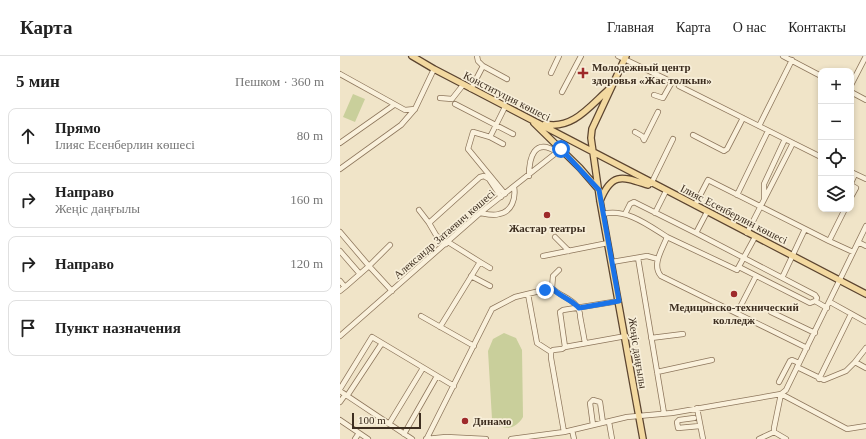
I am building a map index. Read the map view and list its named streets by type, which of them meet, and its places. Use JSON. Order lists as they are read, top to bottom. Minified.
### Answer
{"streets":{"main road":["Конституция көшесі","Ілияс Есенберлин көшесі","Жеңіс даңғылы"],"street":["Александр Затаевич көшесі"]},"crossings":[["Конституция көшесі","Ілияс Есенберлин көшесі"],["Конституция көшесі","Жеңіс даңғылы"],["Ілияс Есенберлин көшесі","Жеңіс даңғылы"]],"places":{"health":["Молодежный центр здоровья «Жас толкын»"],"other":["Жастар театры","Медицинско-технический колледж","Динамо"]},"scale_bar":"100 m","page":{"header":"Карта","nav":["Главная","Карта","О нас","Контакты"],"heading":["5 мин","Пешком · 360 m"],"map_buttons":["+","−"],"list":[["Прямо","Ілияс Есенберлин көшесі","80 m"],["Направо","Жеңіс даңғылы","160 m"],["Направо","120 m"],"Пункт назначения"],"scale":"100 m"}}
